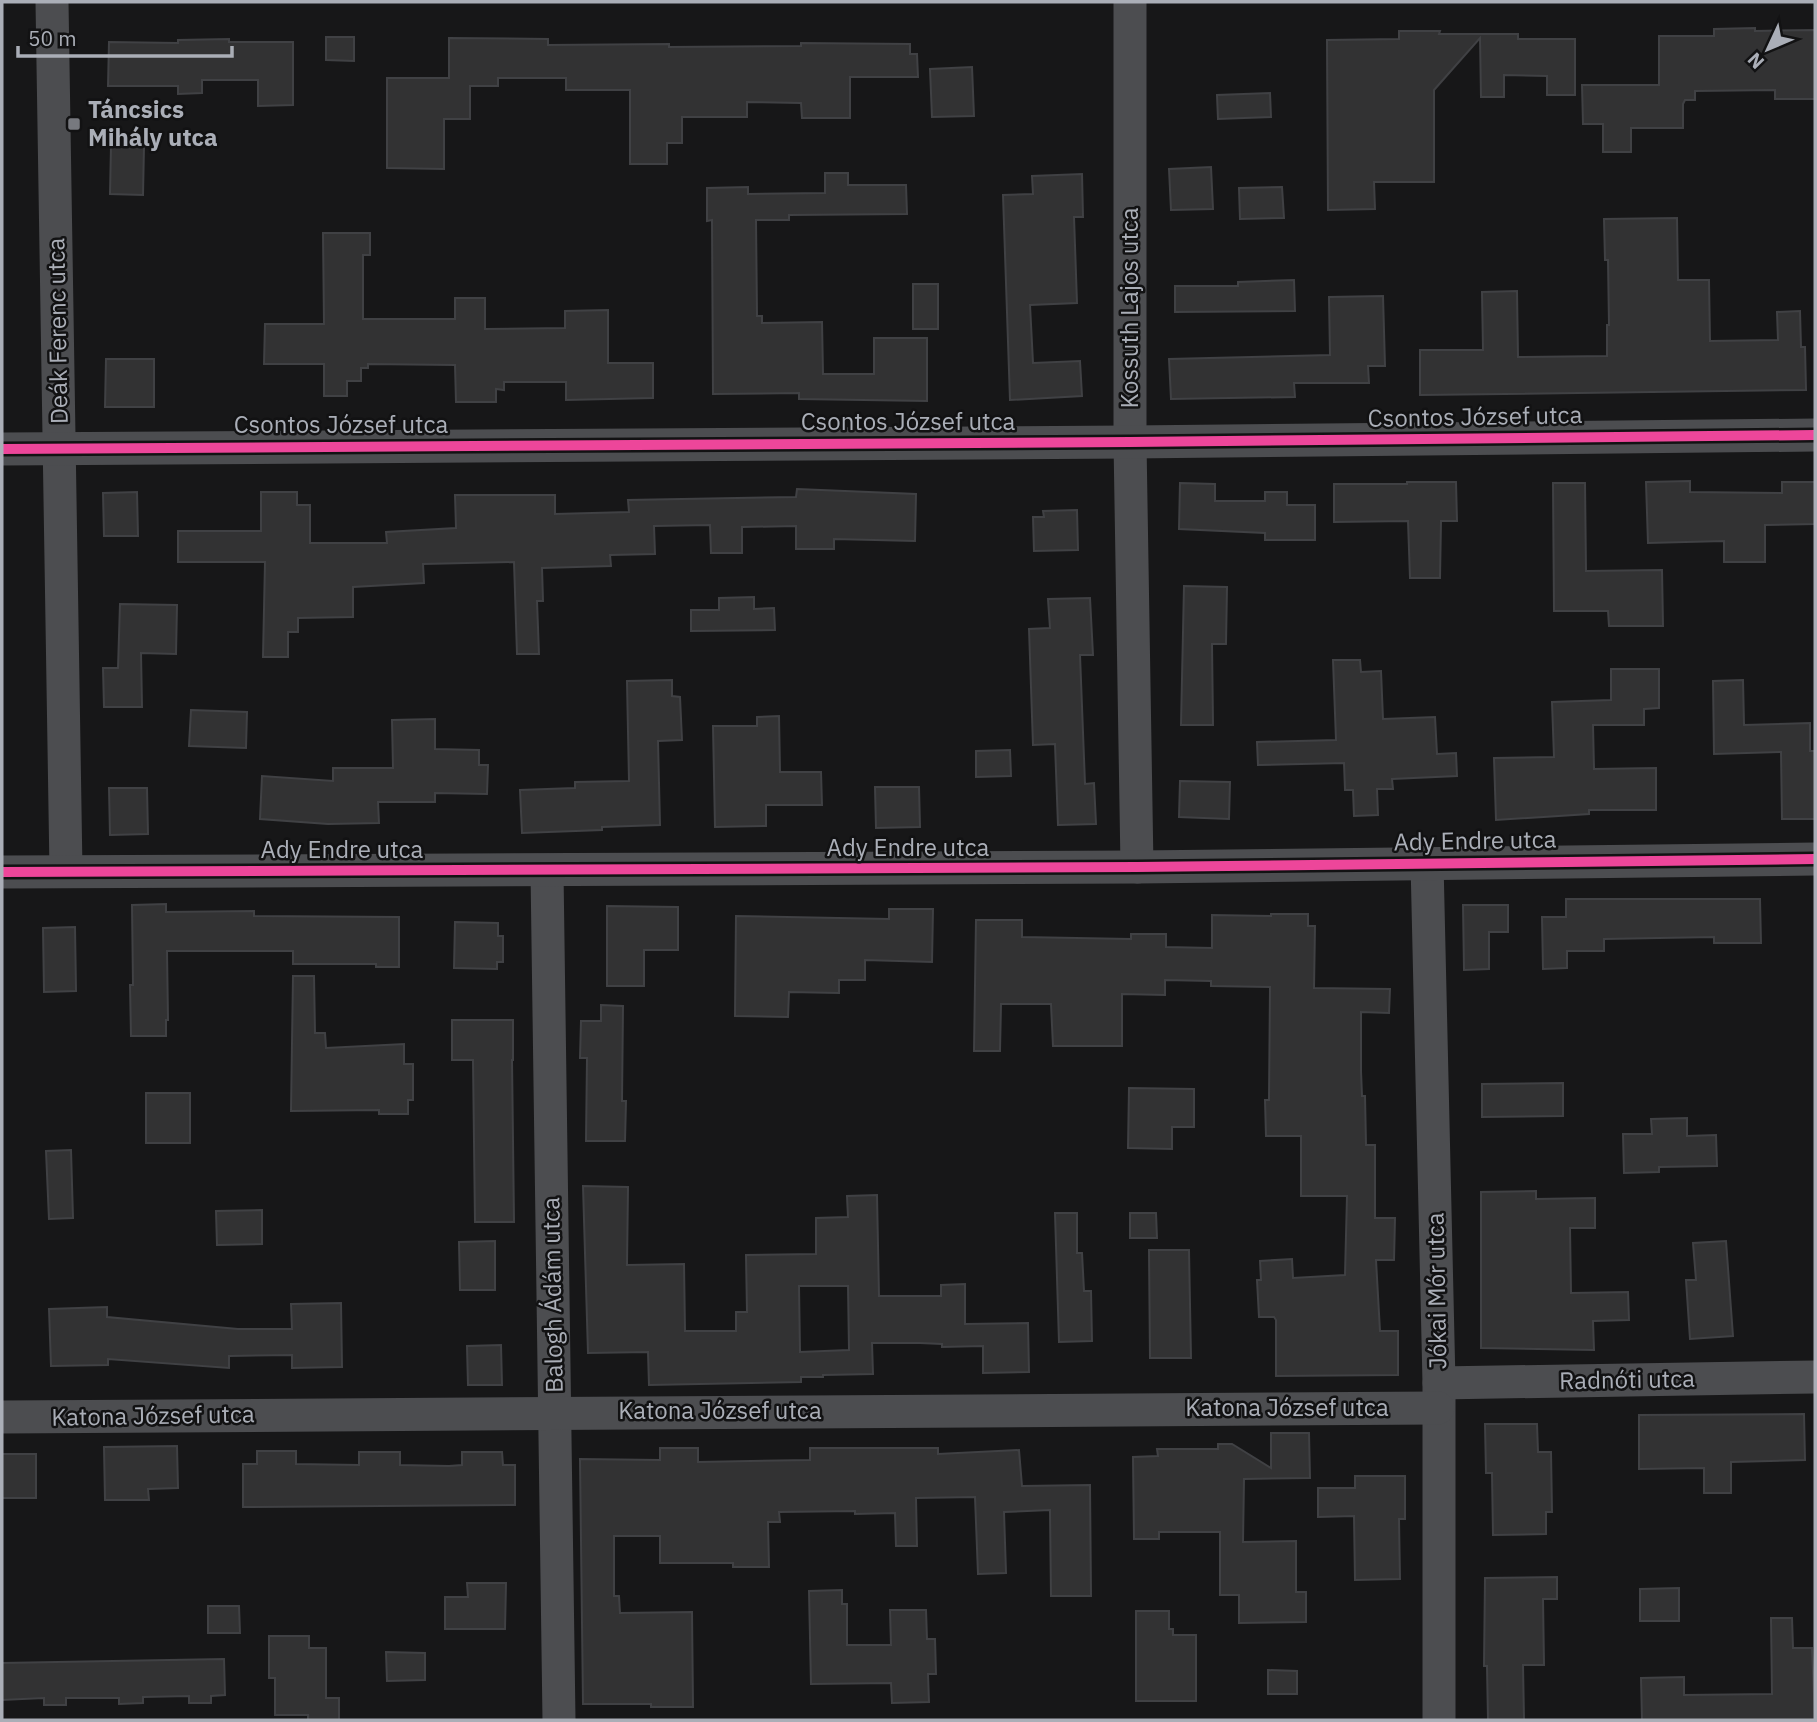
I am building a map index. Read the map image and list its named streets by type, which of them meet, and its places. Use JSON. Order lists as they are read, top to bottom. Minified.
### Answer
{"streets":{"street":["Kossuth Lajos utca","Deák Ferenc utca","Csontos József utca","Ady Endre utca","Jókai Mór utca","Balogh Ádám utca","Radnóti utca","Katona József utca"]},"crossings":[["Kossuth Lajos utca","Csontos József utca"],["Kossuth Lajos utca","Ady Endre utca"],["Deák Ferenc utca","Csontos József utca"],["Deák Ferenc utca","Ady Endre utca"],["Ady Endre utca","Jókai Mór utca"],["Ady Endre utca","Balogh Ádám utca"],["Jókai Mór utca","Radnóti utca"],["Jókai Mór utca","Katona József utca"],["Balogh Ádám utca","Katona József utca"],["Radnóti utca","Katona József utca"]],"places":{"transit":["Táncsics Mihály utca"]},"scale_bar":"50 m","north":"bottom left"}
